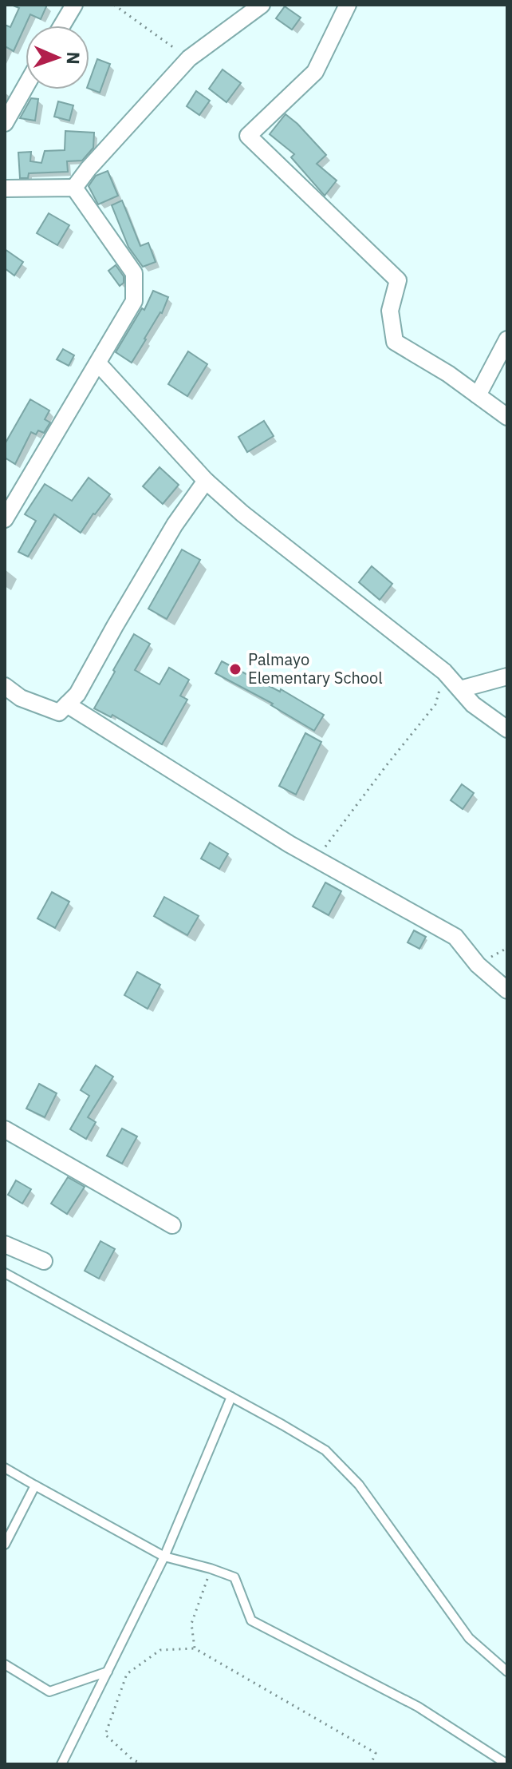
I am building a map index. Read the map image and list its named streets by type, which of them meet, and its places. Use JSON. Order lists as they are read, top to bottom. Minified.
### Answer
{"places":["Palmayo Elementary School"],"north":"right"}
